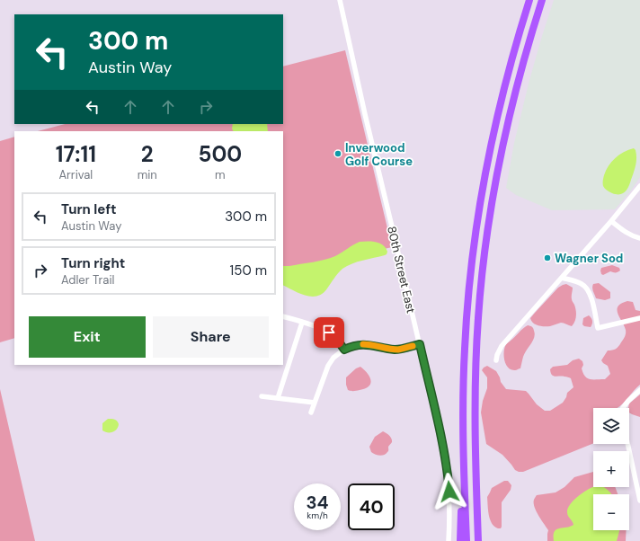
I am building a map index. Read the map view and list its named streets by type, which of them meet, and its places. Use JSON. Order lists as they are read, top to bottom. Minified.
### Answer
{"streets":{"street":["80th Street East"]},"places":["Inverwood Golf Course","Wagner Sod"],"page":{"turn":["300 m","Austin Way"],"eta":["17:11","Arrival","2","min","500","m"],"list":[{"name":"Turn left","note":"Austin Way","value":"300 m"},{"name":"Turn right","note":"Adler Trail","value":"150 m"}],"buttons":["Exit","Share"],"map_buttons":["+","−"],"speed":"34 km/h","limit":"40"}}
